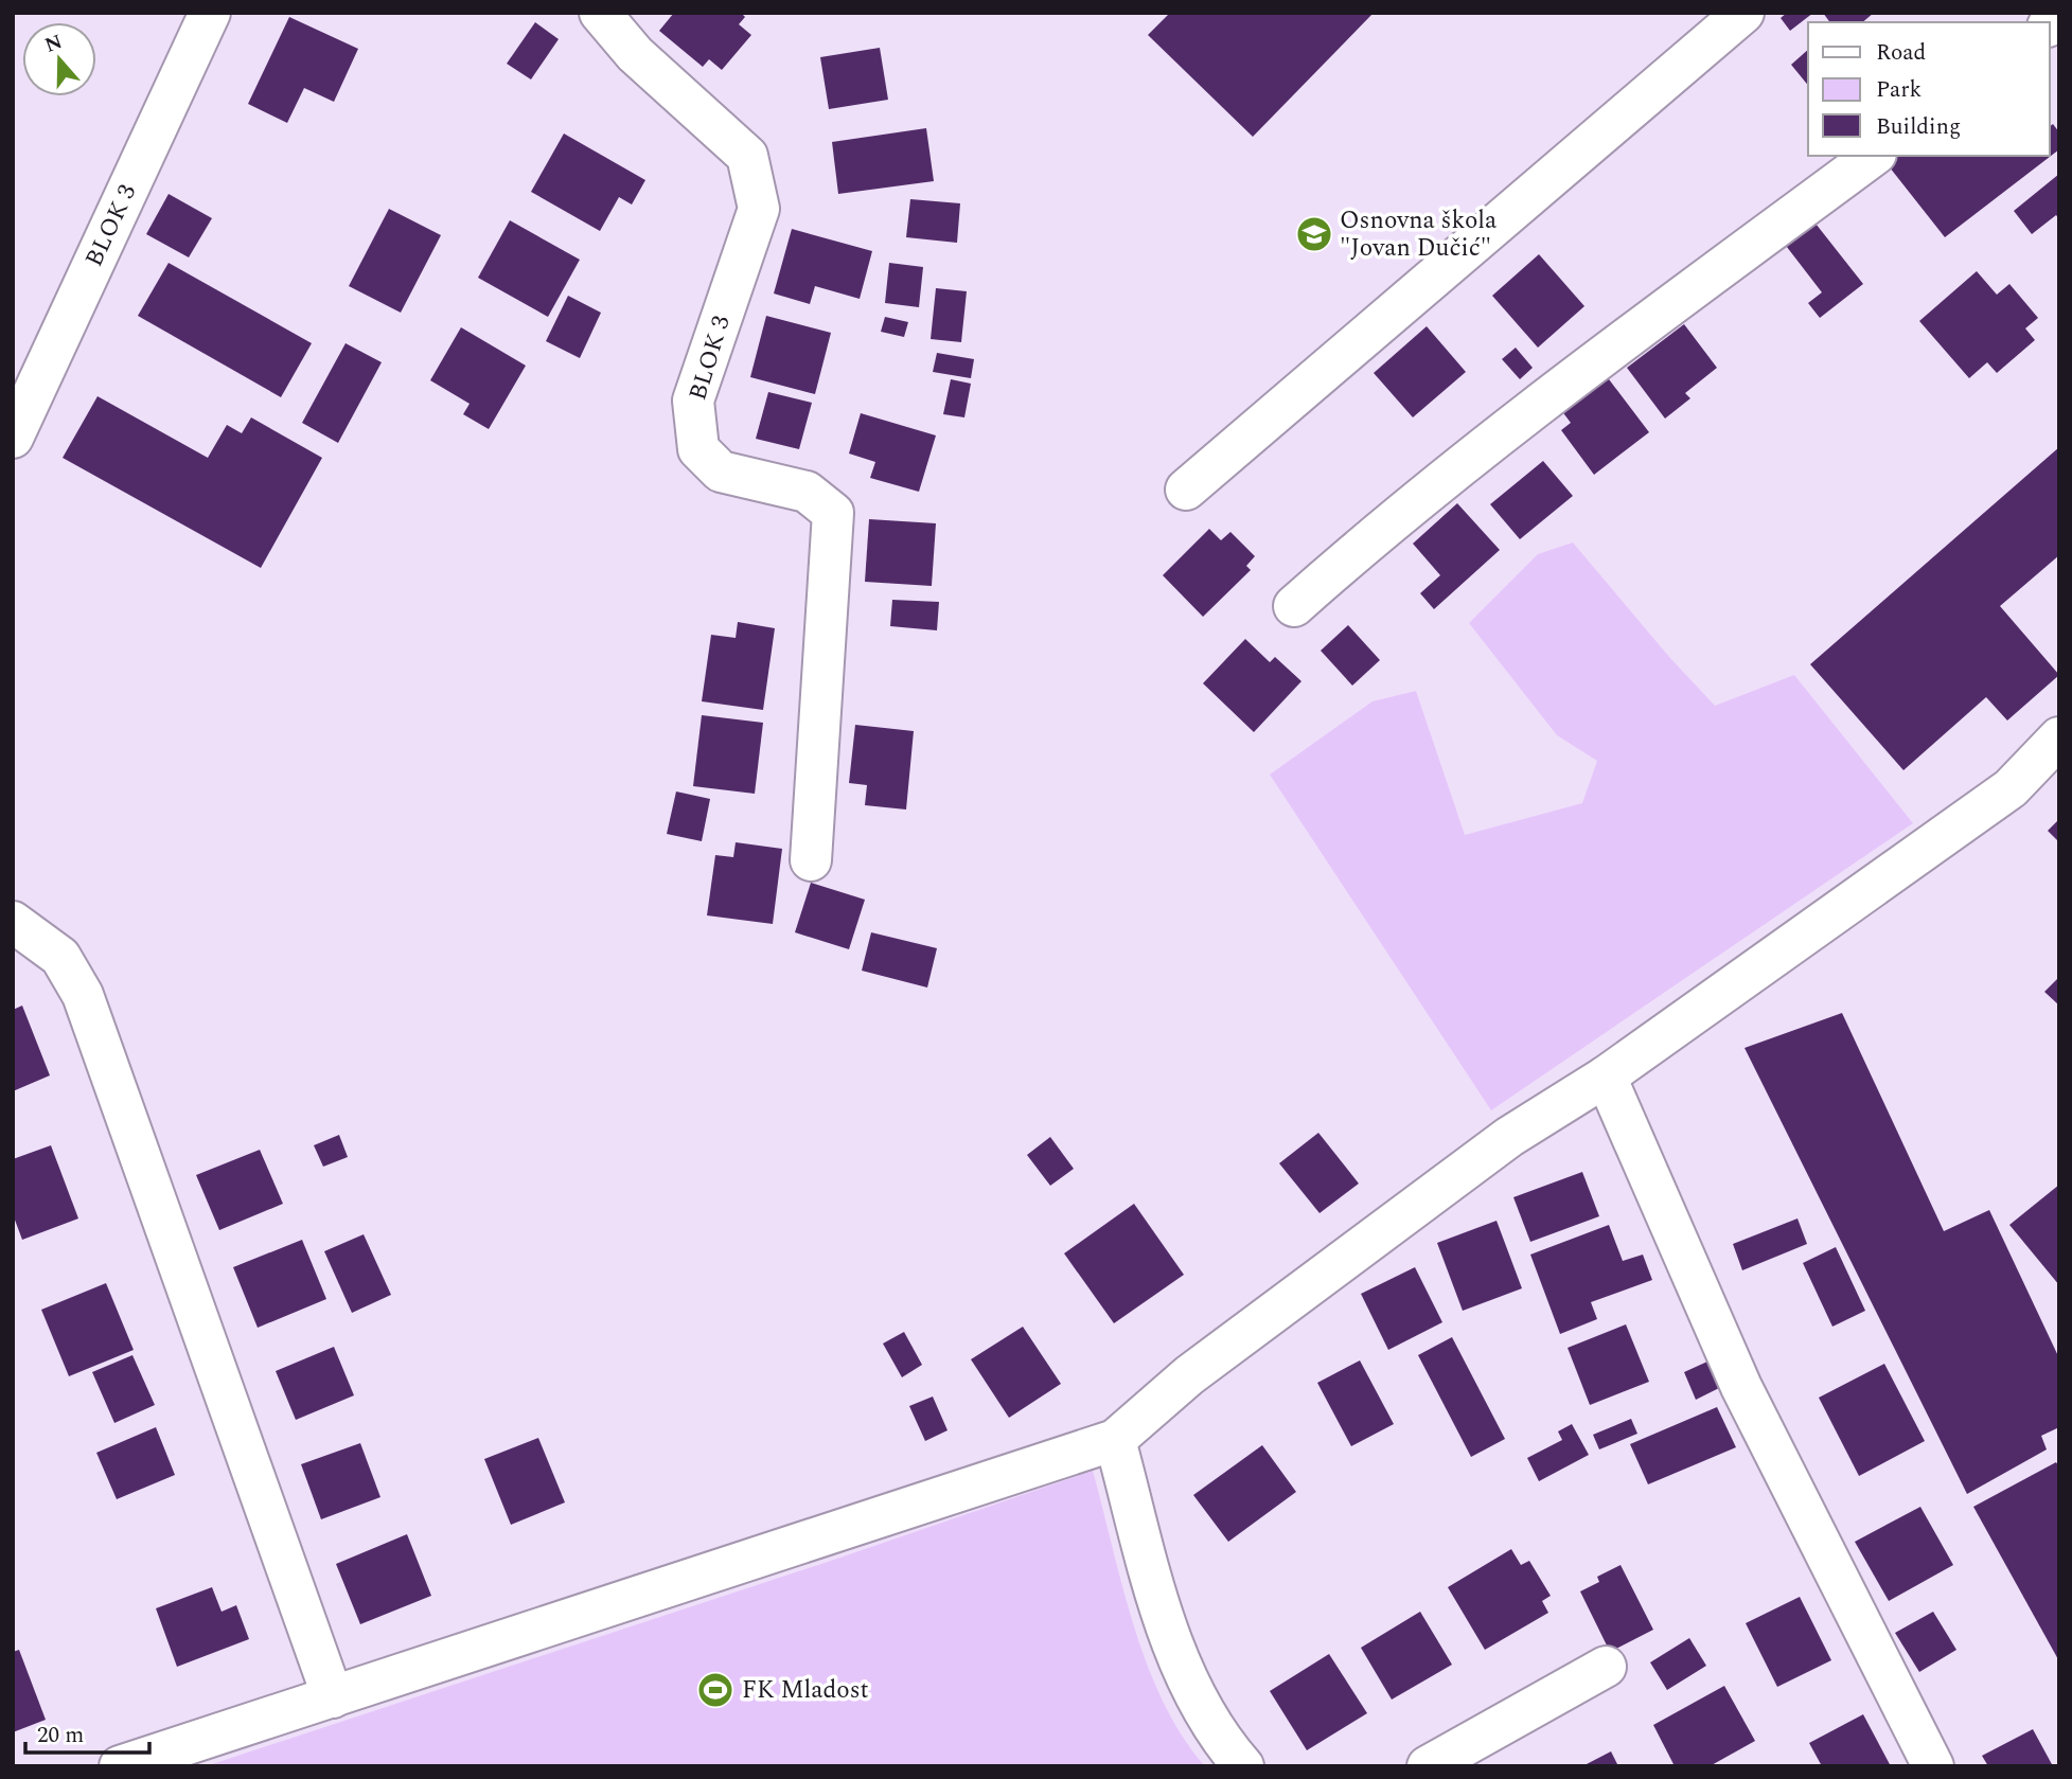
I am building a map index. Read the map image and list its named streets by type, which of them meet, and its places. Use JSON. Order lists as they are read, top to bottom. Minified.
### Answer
{"streets":{"street":["BLOK 3"]},"places":{"school or university":["Osnovna škola \"Jovan Dučić\""],"sports":["FK Mladost"]},"legend":["Road","Park","Building"],"scale_bar":"20 m","north":"top"}
